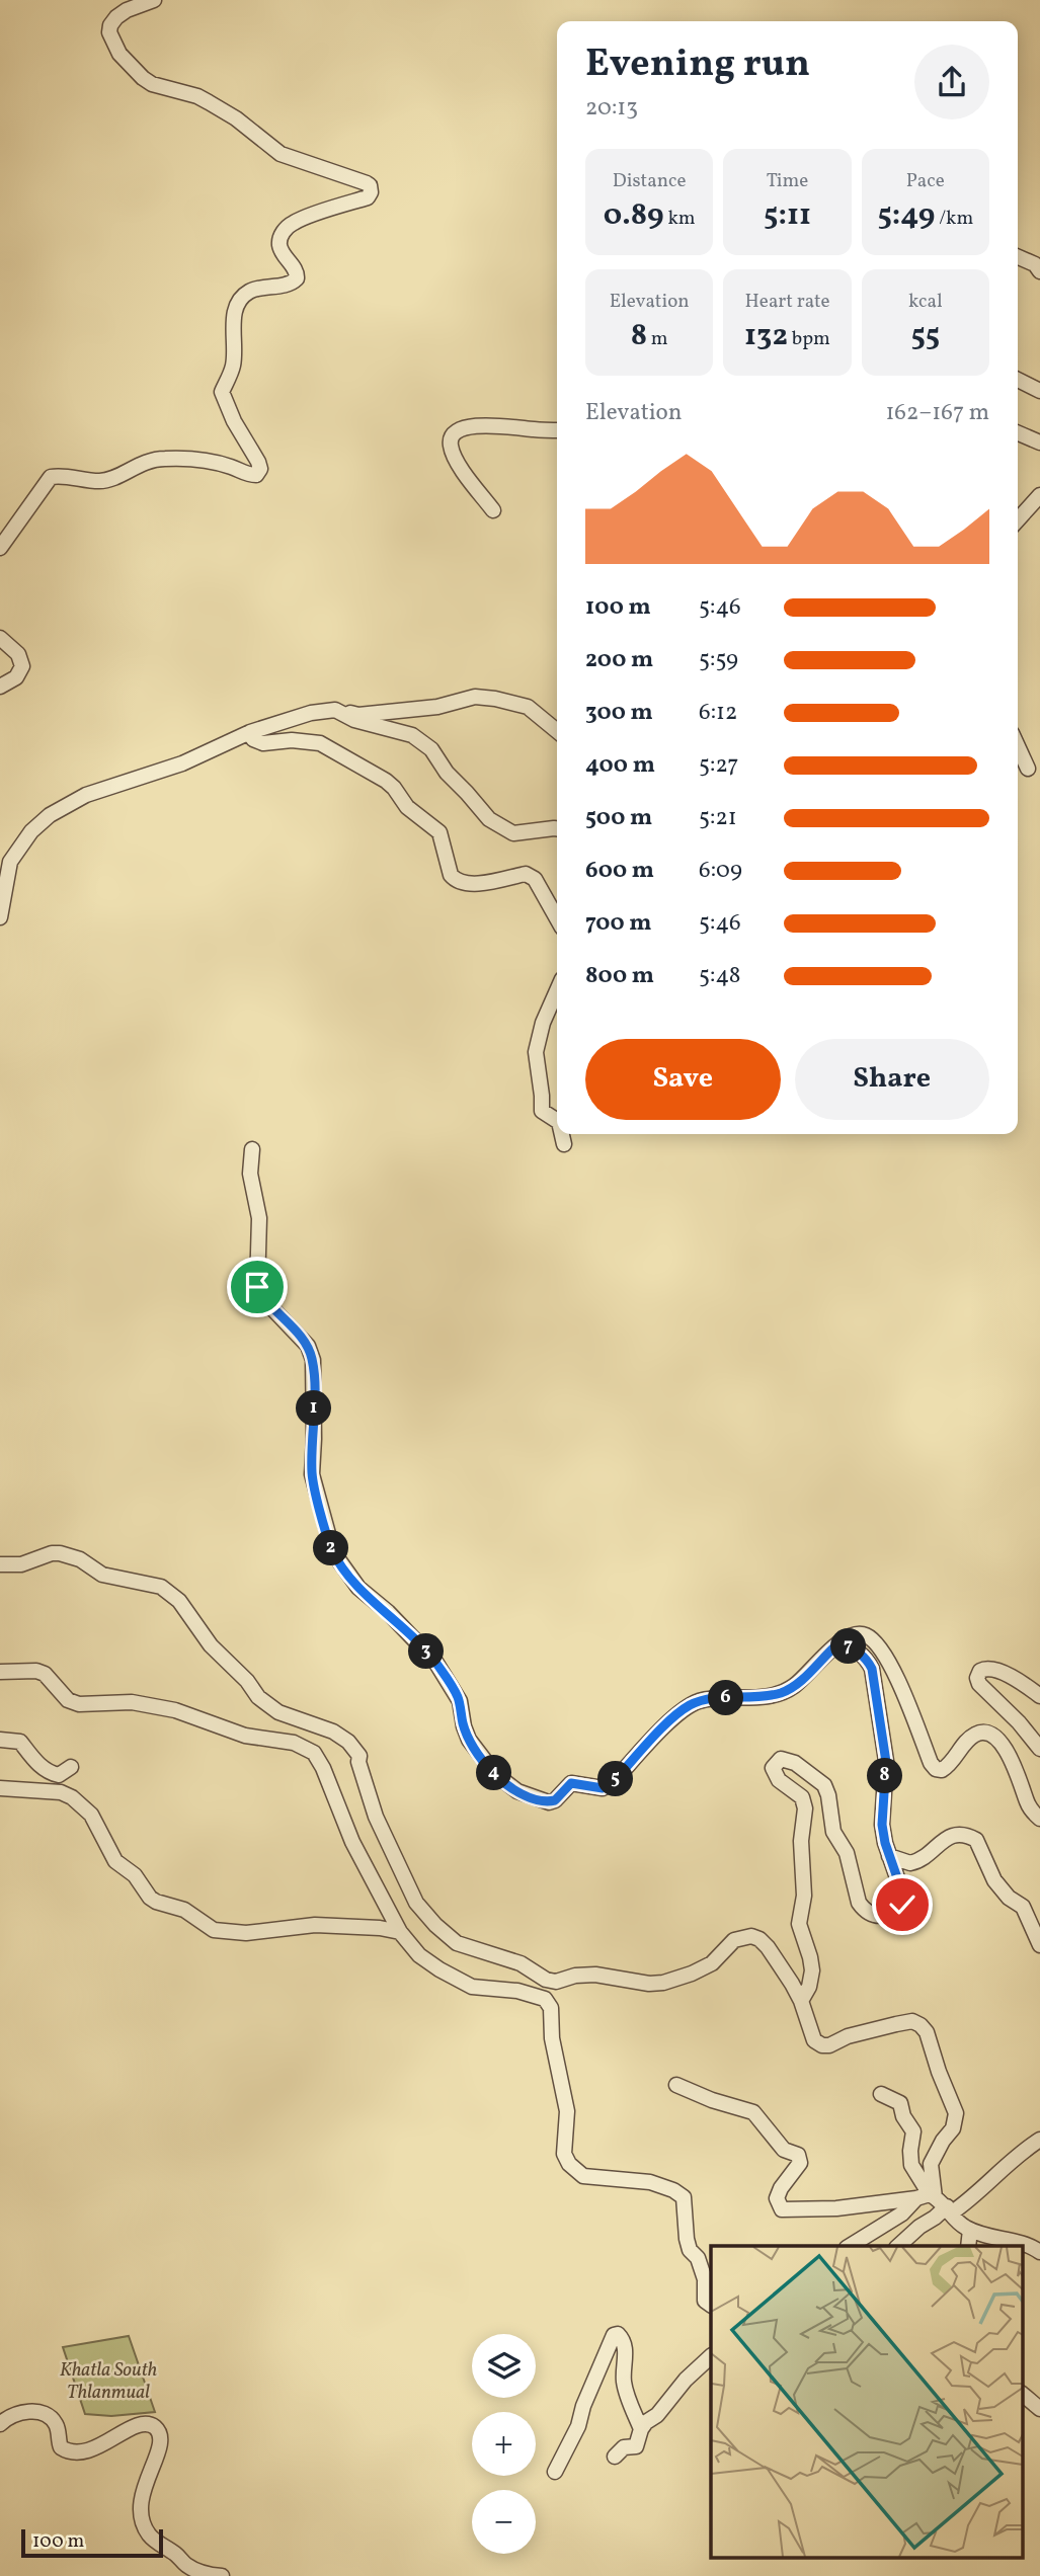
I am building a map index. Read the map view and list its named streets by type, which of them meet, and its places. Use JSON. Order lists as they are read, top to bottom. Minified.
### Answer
{"parks":["Khatla South Thlanmual"],"scale_bar":"100 m","page":{"heading":["Evening run","20:13"],"stats":[["Distance","0.89 km"],["Time","5:11"],["Pace","5:49 /km"],["Elevation","8 m"],["Heart rate","132 bpm"],["kcal","55"]],"chart":["Elevation","162–167 m"],"list":[{"name":"100 m","note":"5:46"},{"name":"200 m","note":"5:59"},{"name":"300 m","note":"6:12"},{"name":"400 m","note":"5:27"},{"name":"500 m","note":"5:21"},{"name":"600 m","note":"6:09"},{"name":"700 m","note":"5:46"},{"name":"800 m","note":"5:48"}],"buttons":["Save","Share"],"pins":["1","2","7","3","6","4","8","5"],"map_buttons":["+","−"],"scale":"100 m"}}
